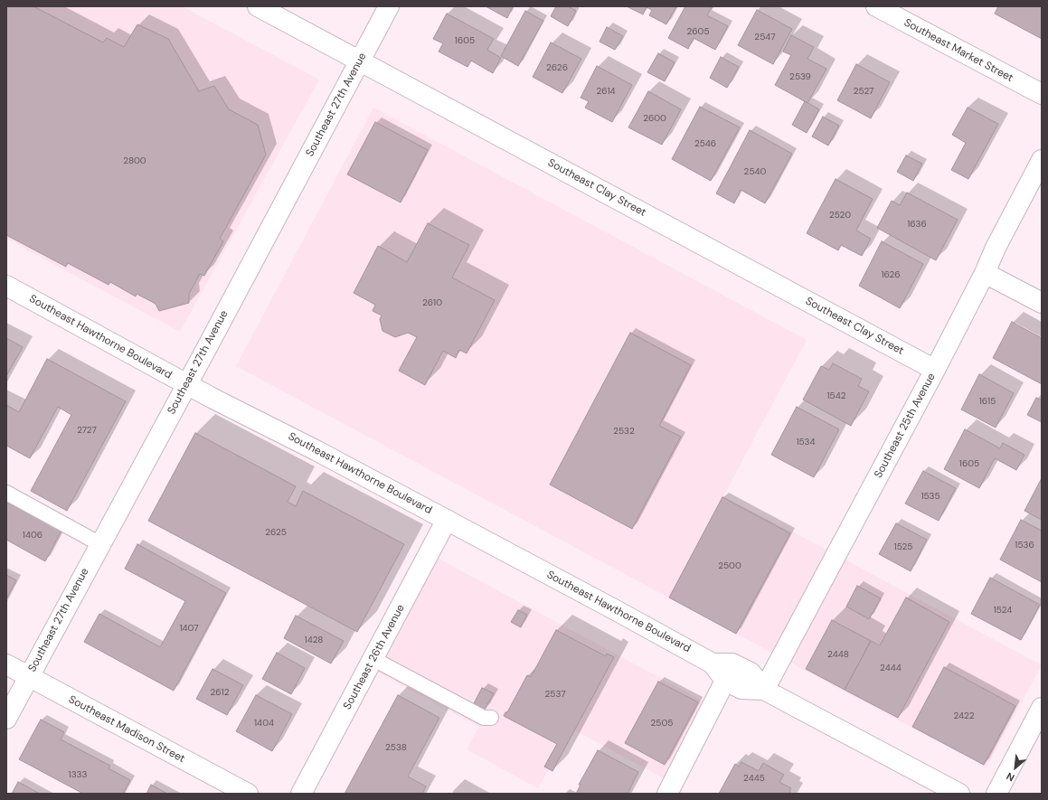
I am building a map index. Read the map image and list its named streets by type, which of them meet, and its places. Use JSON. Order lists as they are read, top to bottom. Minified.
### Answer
{"streets":{"street":["Southeast Market Street","Southeast 27th Avenue","Southeast Clay Street","Southeast Hawthorne Boulevard","Southeast 25th Avenue","Southeast 26th Avenue","Southeast Madison Street"]},"crossings":[["Southeast 27th Avenue","Southeast Clay Street"],["Southeast 27th Avenue","Southeast Hawthorne Boulevard"],["Southeast 27th Avenue","Southeast Madison Street"],["Southeast Clay Street","Southeast 25th Avenue"],["Southeast Hawthorne Boulevard","Southeast 25th Avenue"],["Southeast Hawthorne Boulevard","Southeast 26th Avenue"]],"house_numbers":["2605","2547","1605","2626","2539","2614","2527","2600","2546","2800","2540","2520","1636","1626","2610","1542","1615","2727","2532","1534","1605","1535","2625","1406","1536","1525","2500","1524","1407","1428","2448","2444","2612","2537","2422","1404","2505","2538","1333","2445"],"north":"bottom left"}
